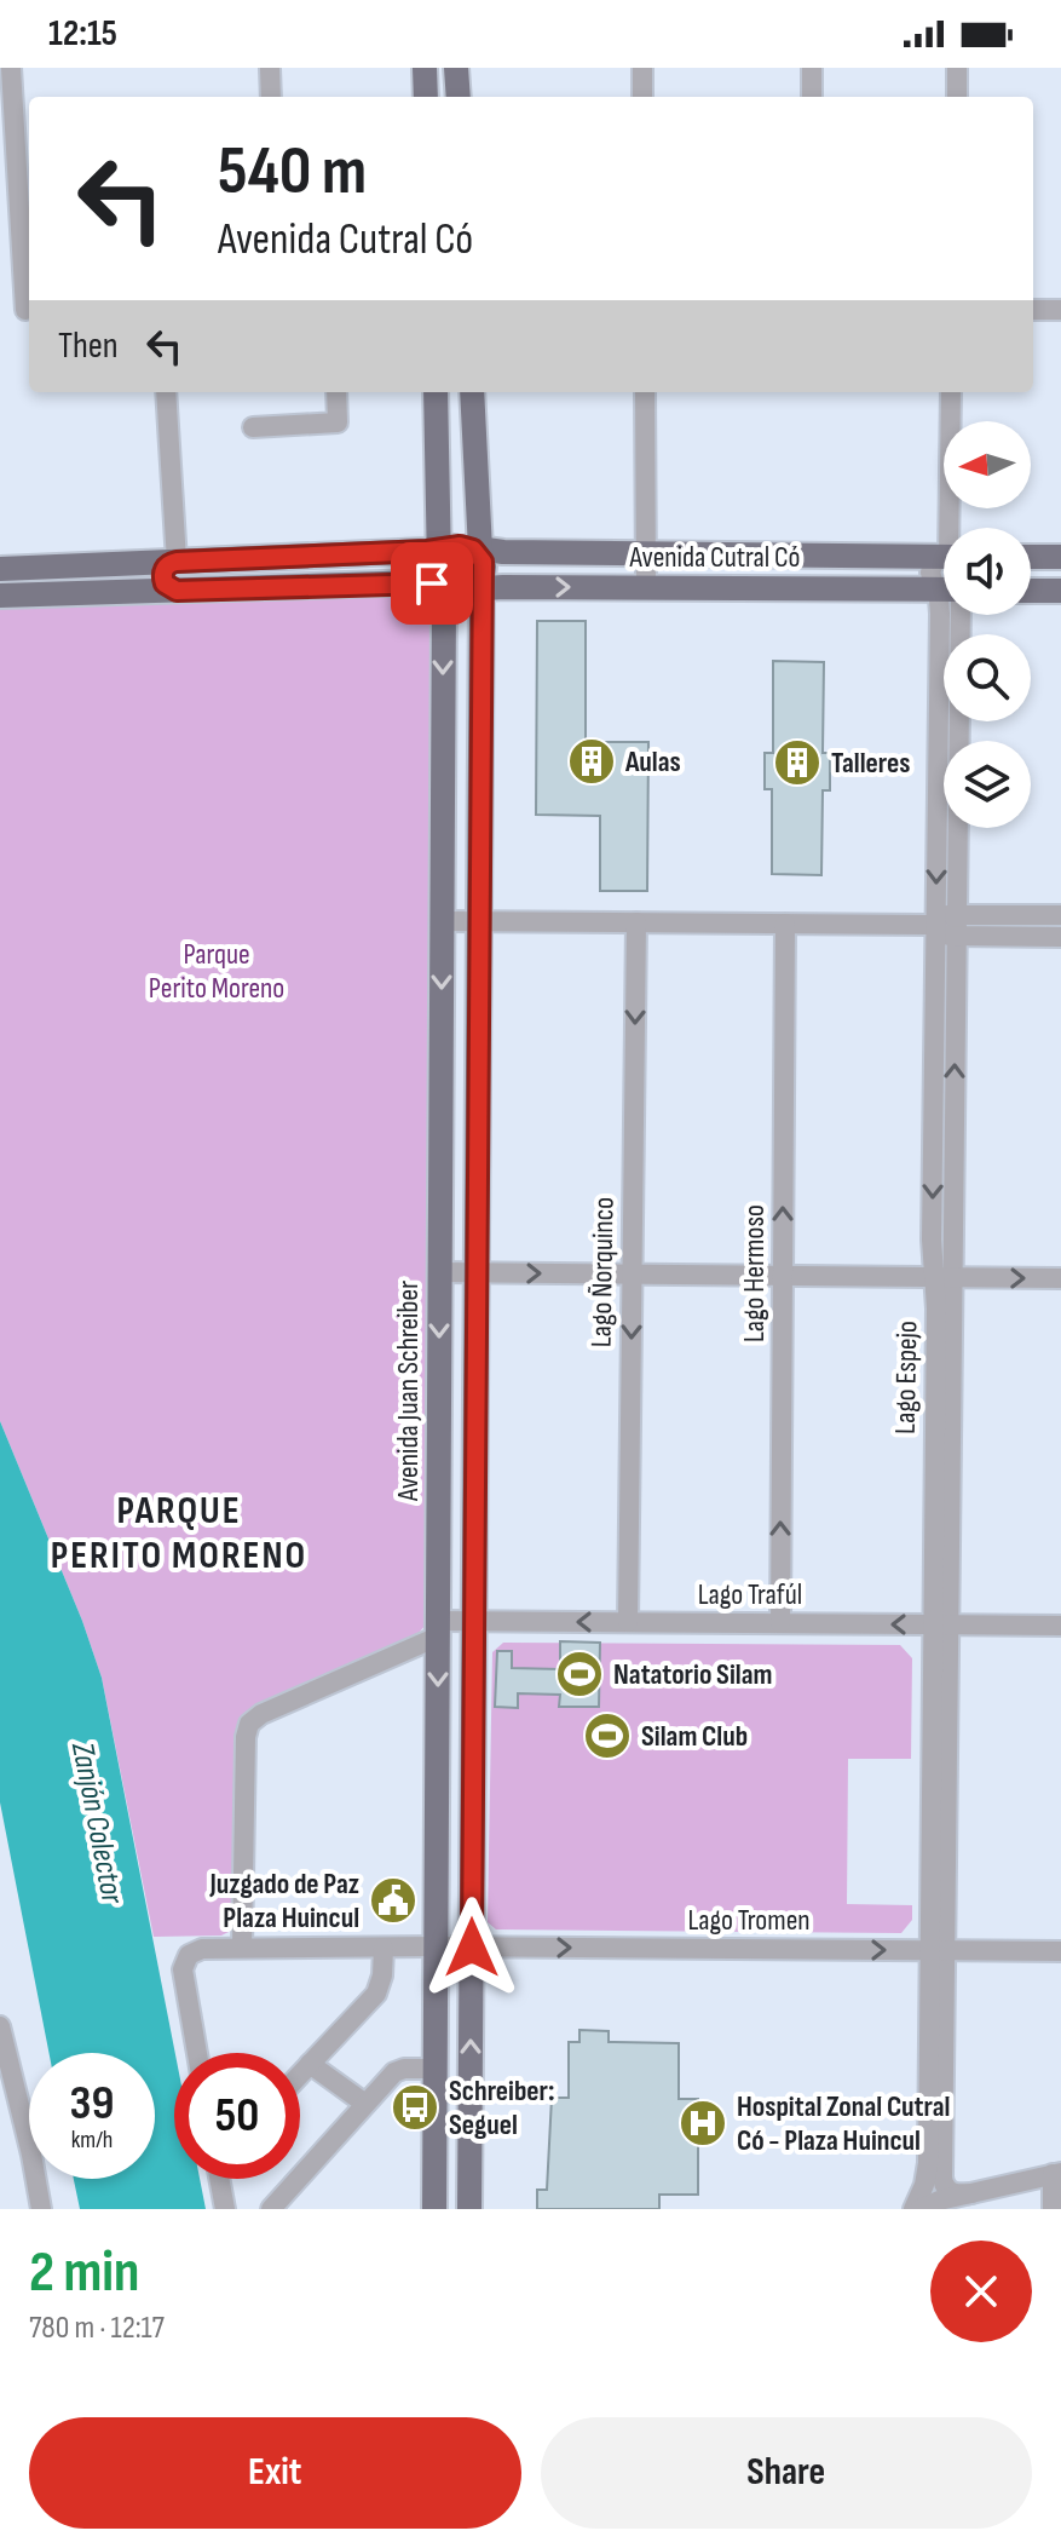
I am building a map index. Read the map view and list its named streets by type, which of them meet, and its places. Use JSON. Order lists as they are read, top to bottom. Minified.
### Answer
{"streets":{"main road":["Avenida Cutral Có","Avenida Juan Schreiber"],"street":["Lago Ñorquinco","Lago Hermoso","Lago Espejo","Lago Trafúl","Lago Tromen"]},"crossings":[["Avenida Cutral Có","Avenida Juan Schreiber"],["Lago Ñorquinco","Lago Trafúl"],["Lago Hermoso","Lago Trafúl"],["Lago Espejo","Lago Trafúl"],["Lago Espejo","Lago Tromen"],["Avenida Juan Schreiber","Lago Trafúl"],["Avenida Juan Schreiber","Lago Tromen"]],"one_way":["Lago Ñorquinco","Lago Hermoso","Lago Trafúl","Lago Tromen"],"districts":["PARQUE PERITO MORENO"],"water":["Zanjón Colector"],"parks":["Parque Perito Moreno"],"places":{"building":["Aulas","Talleres"],"sports":["Natatorio Silam","Silam Club"],"public building":["Juzgado de Paz Plaza Huincul"],"bus stop":["Schreiber: Seguel"],"hospital":["Hospital Zonal Cutral Có - Plaza Huincul"]},"north":"left","page":{"status":"12:15","turn":["540 m","Avenida Cutral Có"],"then":"Then","speed":"39 km/h","limit":"50","heading":["2 min","780 m · 12:17"],"buttons":["Exit","Share"]}}
